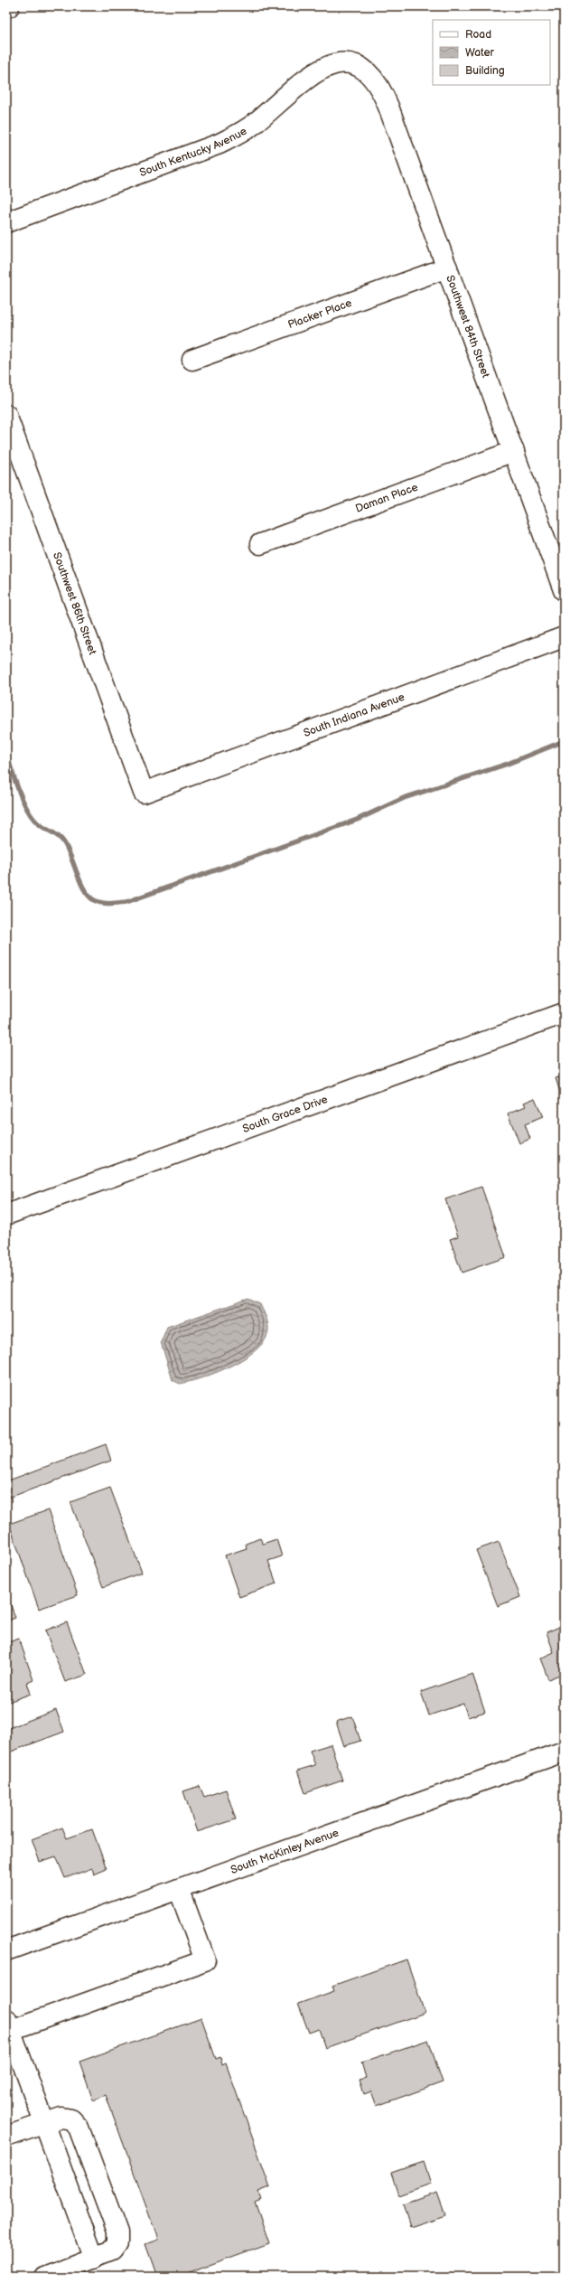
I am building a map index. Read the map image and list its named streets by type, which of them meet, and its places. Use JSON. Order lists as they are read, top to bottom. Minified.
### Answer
{"streets":{"street":["South Kentucky Avenue","Placker Place","Southwest 84th Street","Daman Place","Southwest 86th Street","South Indiana Avenue","South Grace Drive","South McKinley Avenue"]},"crossings":[["South Kentucky Avenue","Southwest 84th Street"],["Placker Place","Southwest 84th Street"],["Southwest 84th Street","Daman Place"],["Southwest 86th Street","South Indiana Avenue"]],"legend":["Road","Water","Building"]}
